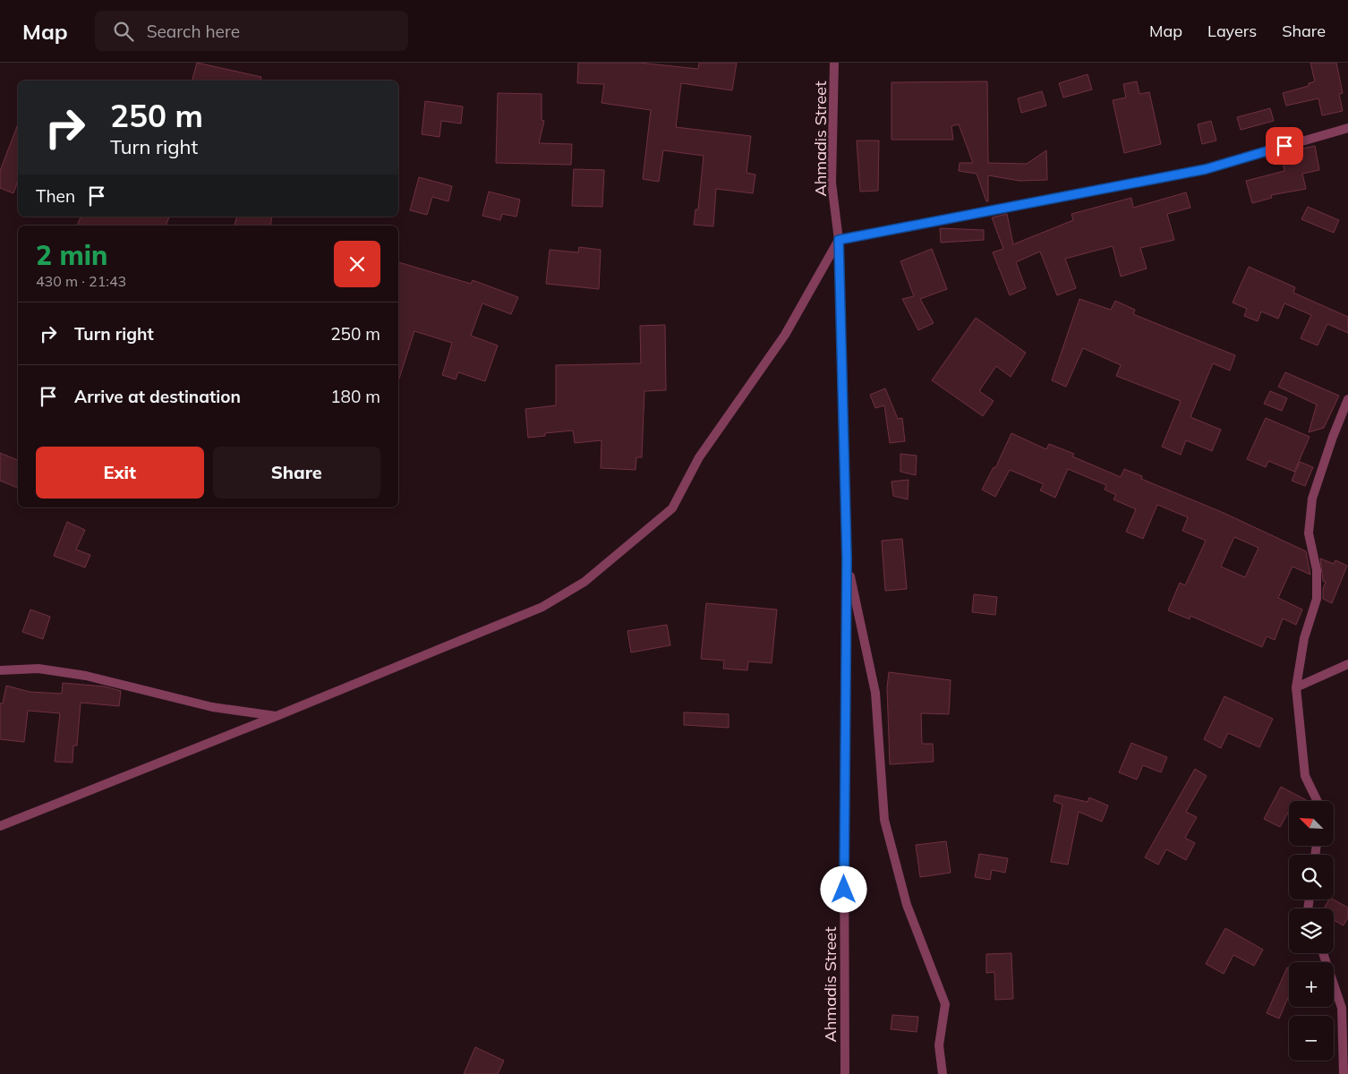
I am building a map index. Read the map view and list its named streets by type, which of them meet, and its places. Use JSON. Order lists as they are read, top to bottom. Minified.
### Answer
{"streets":{"street":["Ahmadis Street"]},"north":"top left","page":{"header":"Map","search":"Search here","nav":["Map","Layers","Share"],"turn":["250 m","Turn right"],"then":"Then","heading":["2 min","430 m · 21:43"],"list":[{"name":"Turn right","value":"250 m"},{"name":"Arrive at destination","value":"180 m"}],"buttons":["Exit","Share"],"map_buttons":["+","−"]}}
